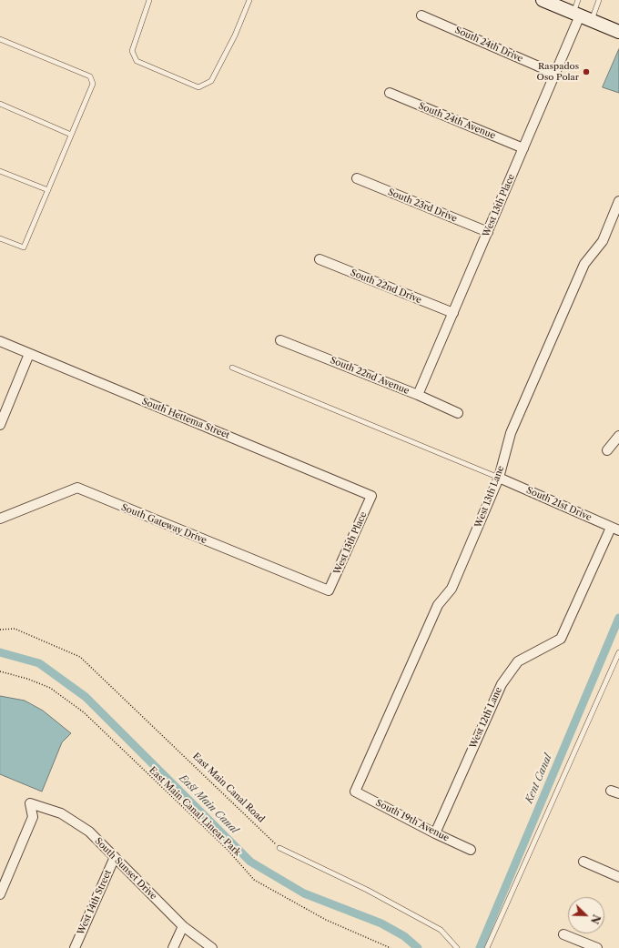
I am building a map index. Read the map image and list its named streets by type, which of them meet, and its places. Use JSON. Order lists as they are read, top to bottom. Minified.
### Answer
{"streets":{"street":["South 24th Drive","South 24th Avenue","South 23rd Drive","West 13th Place","South 22nd Drive","South 22nd Avenue","South Hettema Street","West 13th Lane","South 21st Drive","South Gateway Drive","West 12th Lane","South 19th Avenue","South Sunset Drive","West 14th Street"],"path":["East Main Canal Road","East Main Canal Linear Park"]},"crossings":[["South 24th Drive","West 13th Place"],["South 24th Avenue","West 13th Place"],["South 23rd Drive","West 13th Place"],["West 13th Place","South 22nd Drive"],["West 13th Place","South 22nd Avenue"],["West 13th Place","South Hettema Street"],["West 13th Place","South Gateway Drive"],["West 13th Lane","South 21st Drive"],["West 13th Lane","South 19th Avenue"],["South 21st Drive","West 12th Lane"],["West 12th Lane","South 19th Avenue"],["South Sunset Drive","West 14th Street"]],"water":["Kent Canal","East Main Canal"],"places":["Raspados Oso Polar"],"north":"bottom right"}
